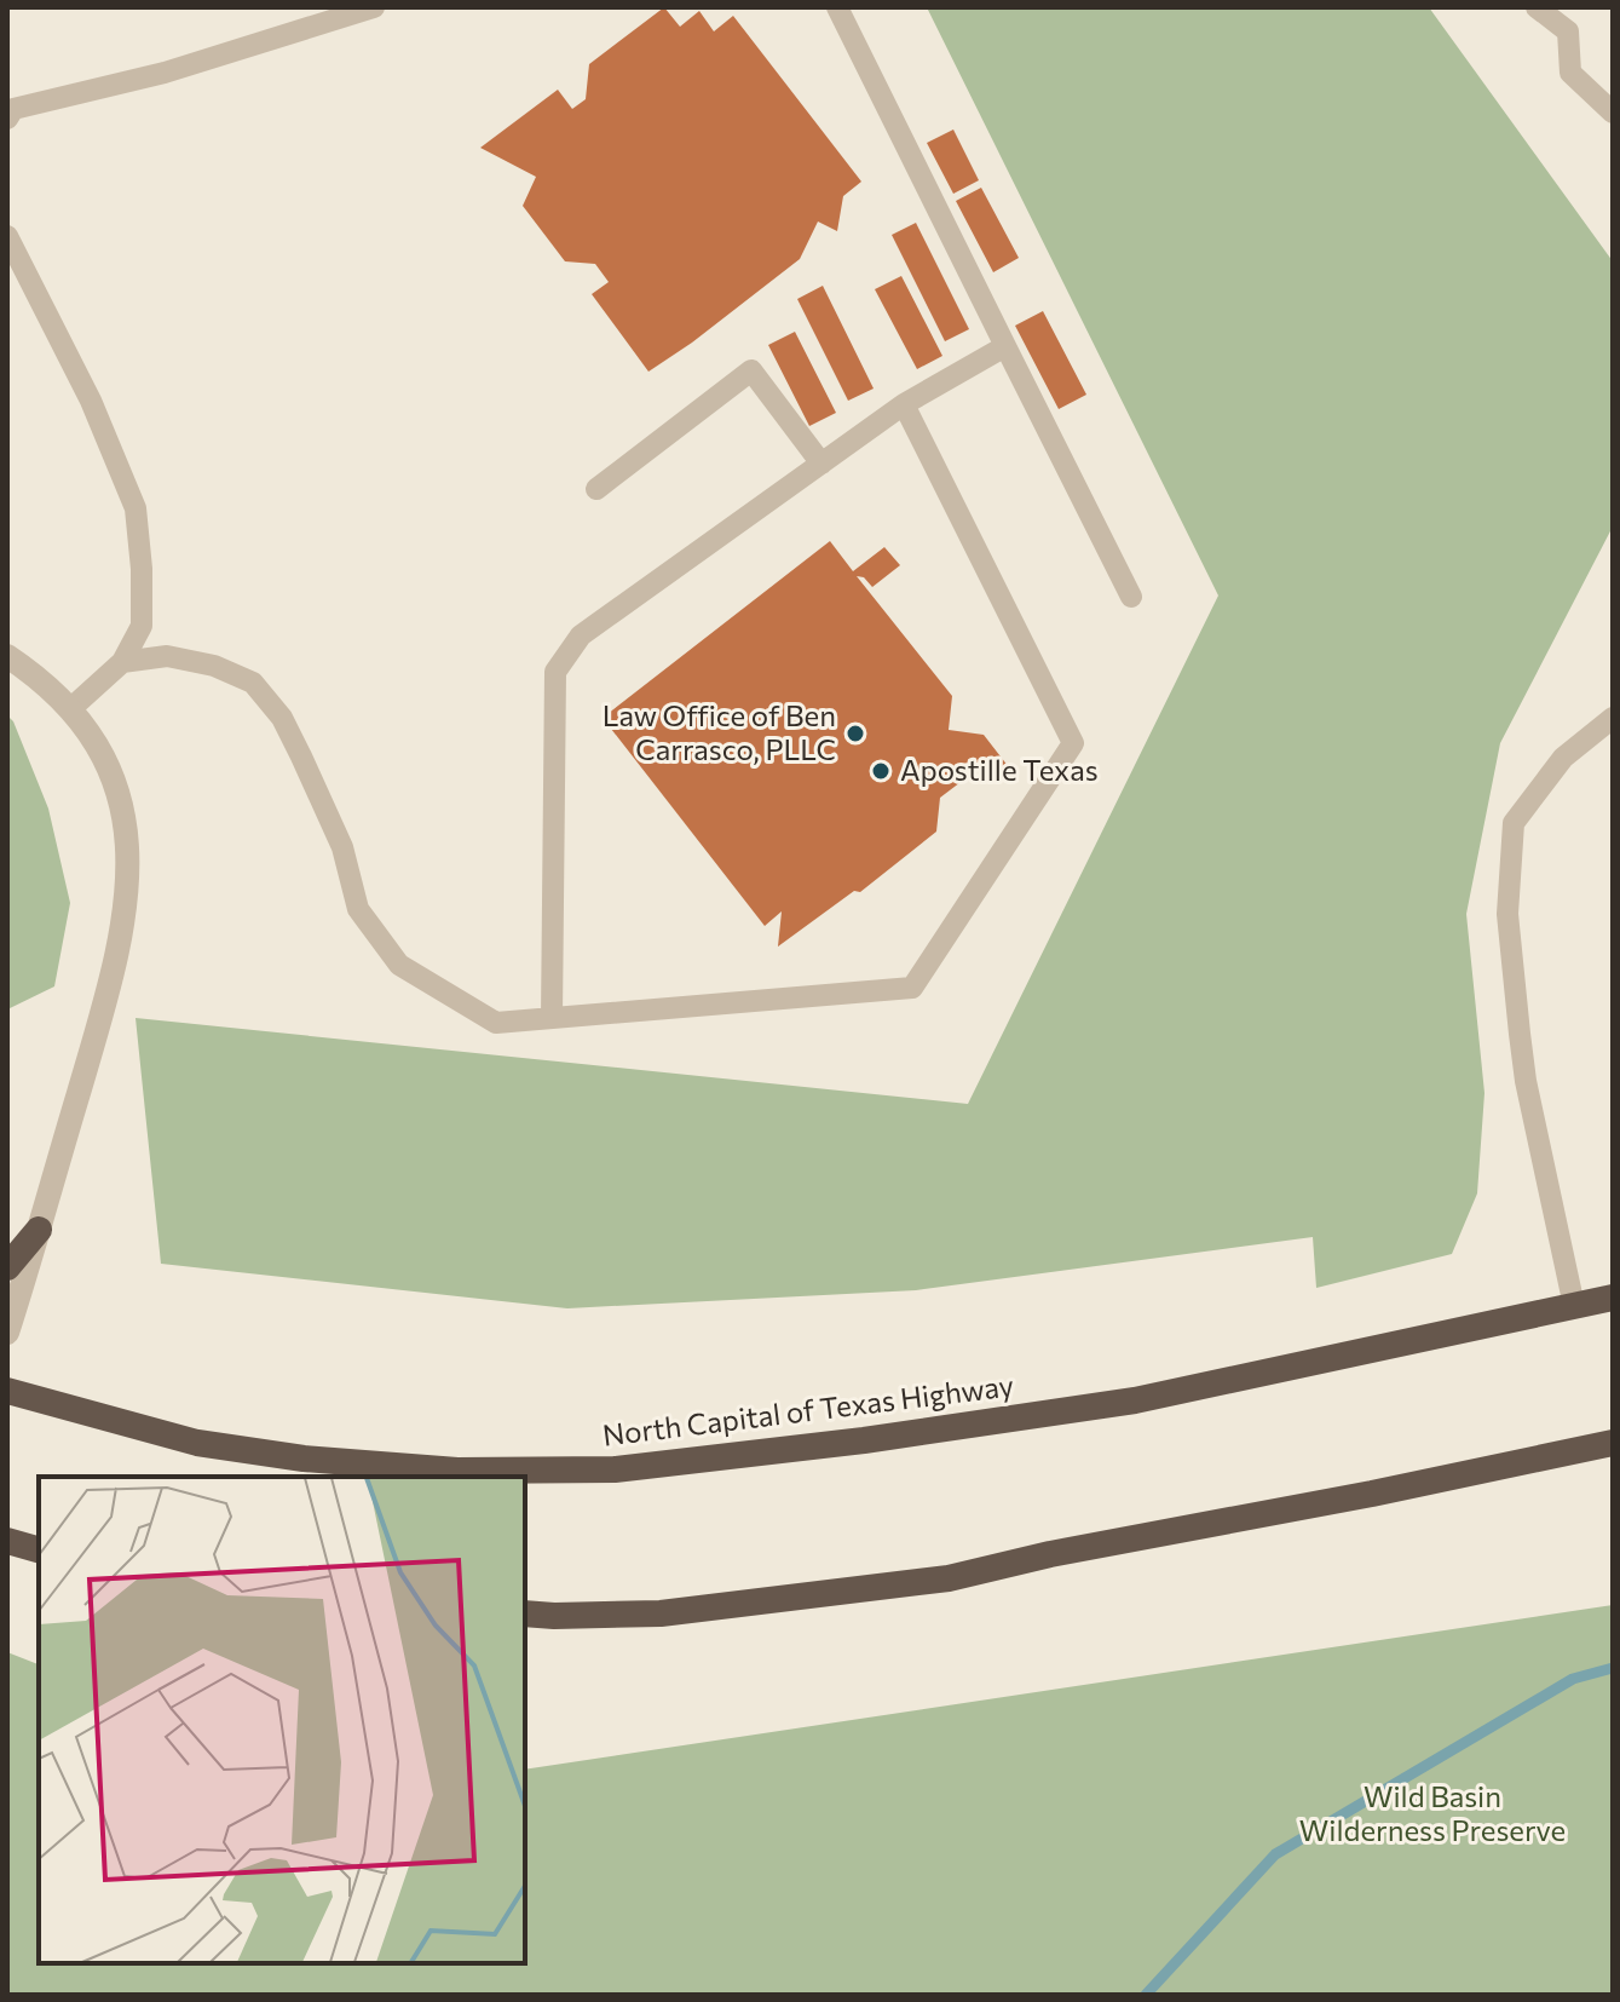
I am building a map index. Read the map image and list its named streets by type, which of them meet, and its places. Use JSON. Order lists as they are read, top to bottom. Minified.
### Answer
{"streets":{"highway":["North Capital of Texas Highway"]},"parks":["Wild Basin Wilderness Preserve"],"places":["Law Office of Ben Carrasco, PLLC","Apostille Texas"]}
